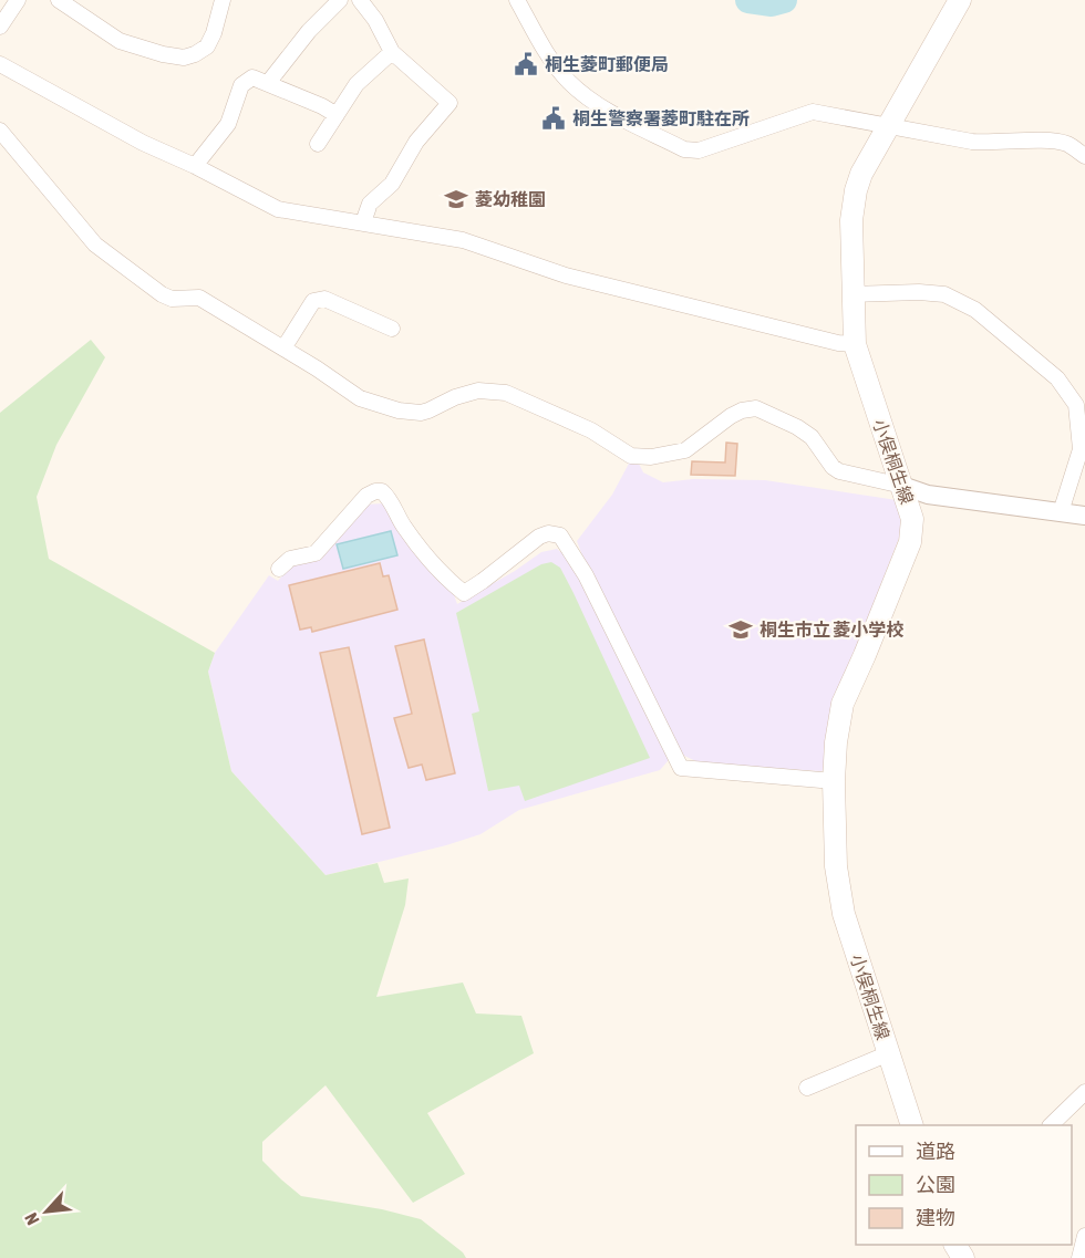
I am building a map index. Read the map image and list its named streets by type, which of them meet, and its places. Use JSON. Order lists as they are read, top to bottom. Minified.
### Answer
{"streets":{"main road":["小俣桐生線"]},"places":{"public building":["桐生菱町郵便局","桐生警察署菱町駐在所"],"school or university":["菱幼稚園","桐生市立 菱小学校"]},"legend":["道路","公園","建物"],"north":"bottom left"}
